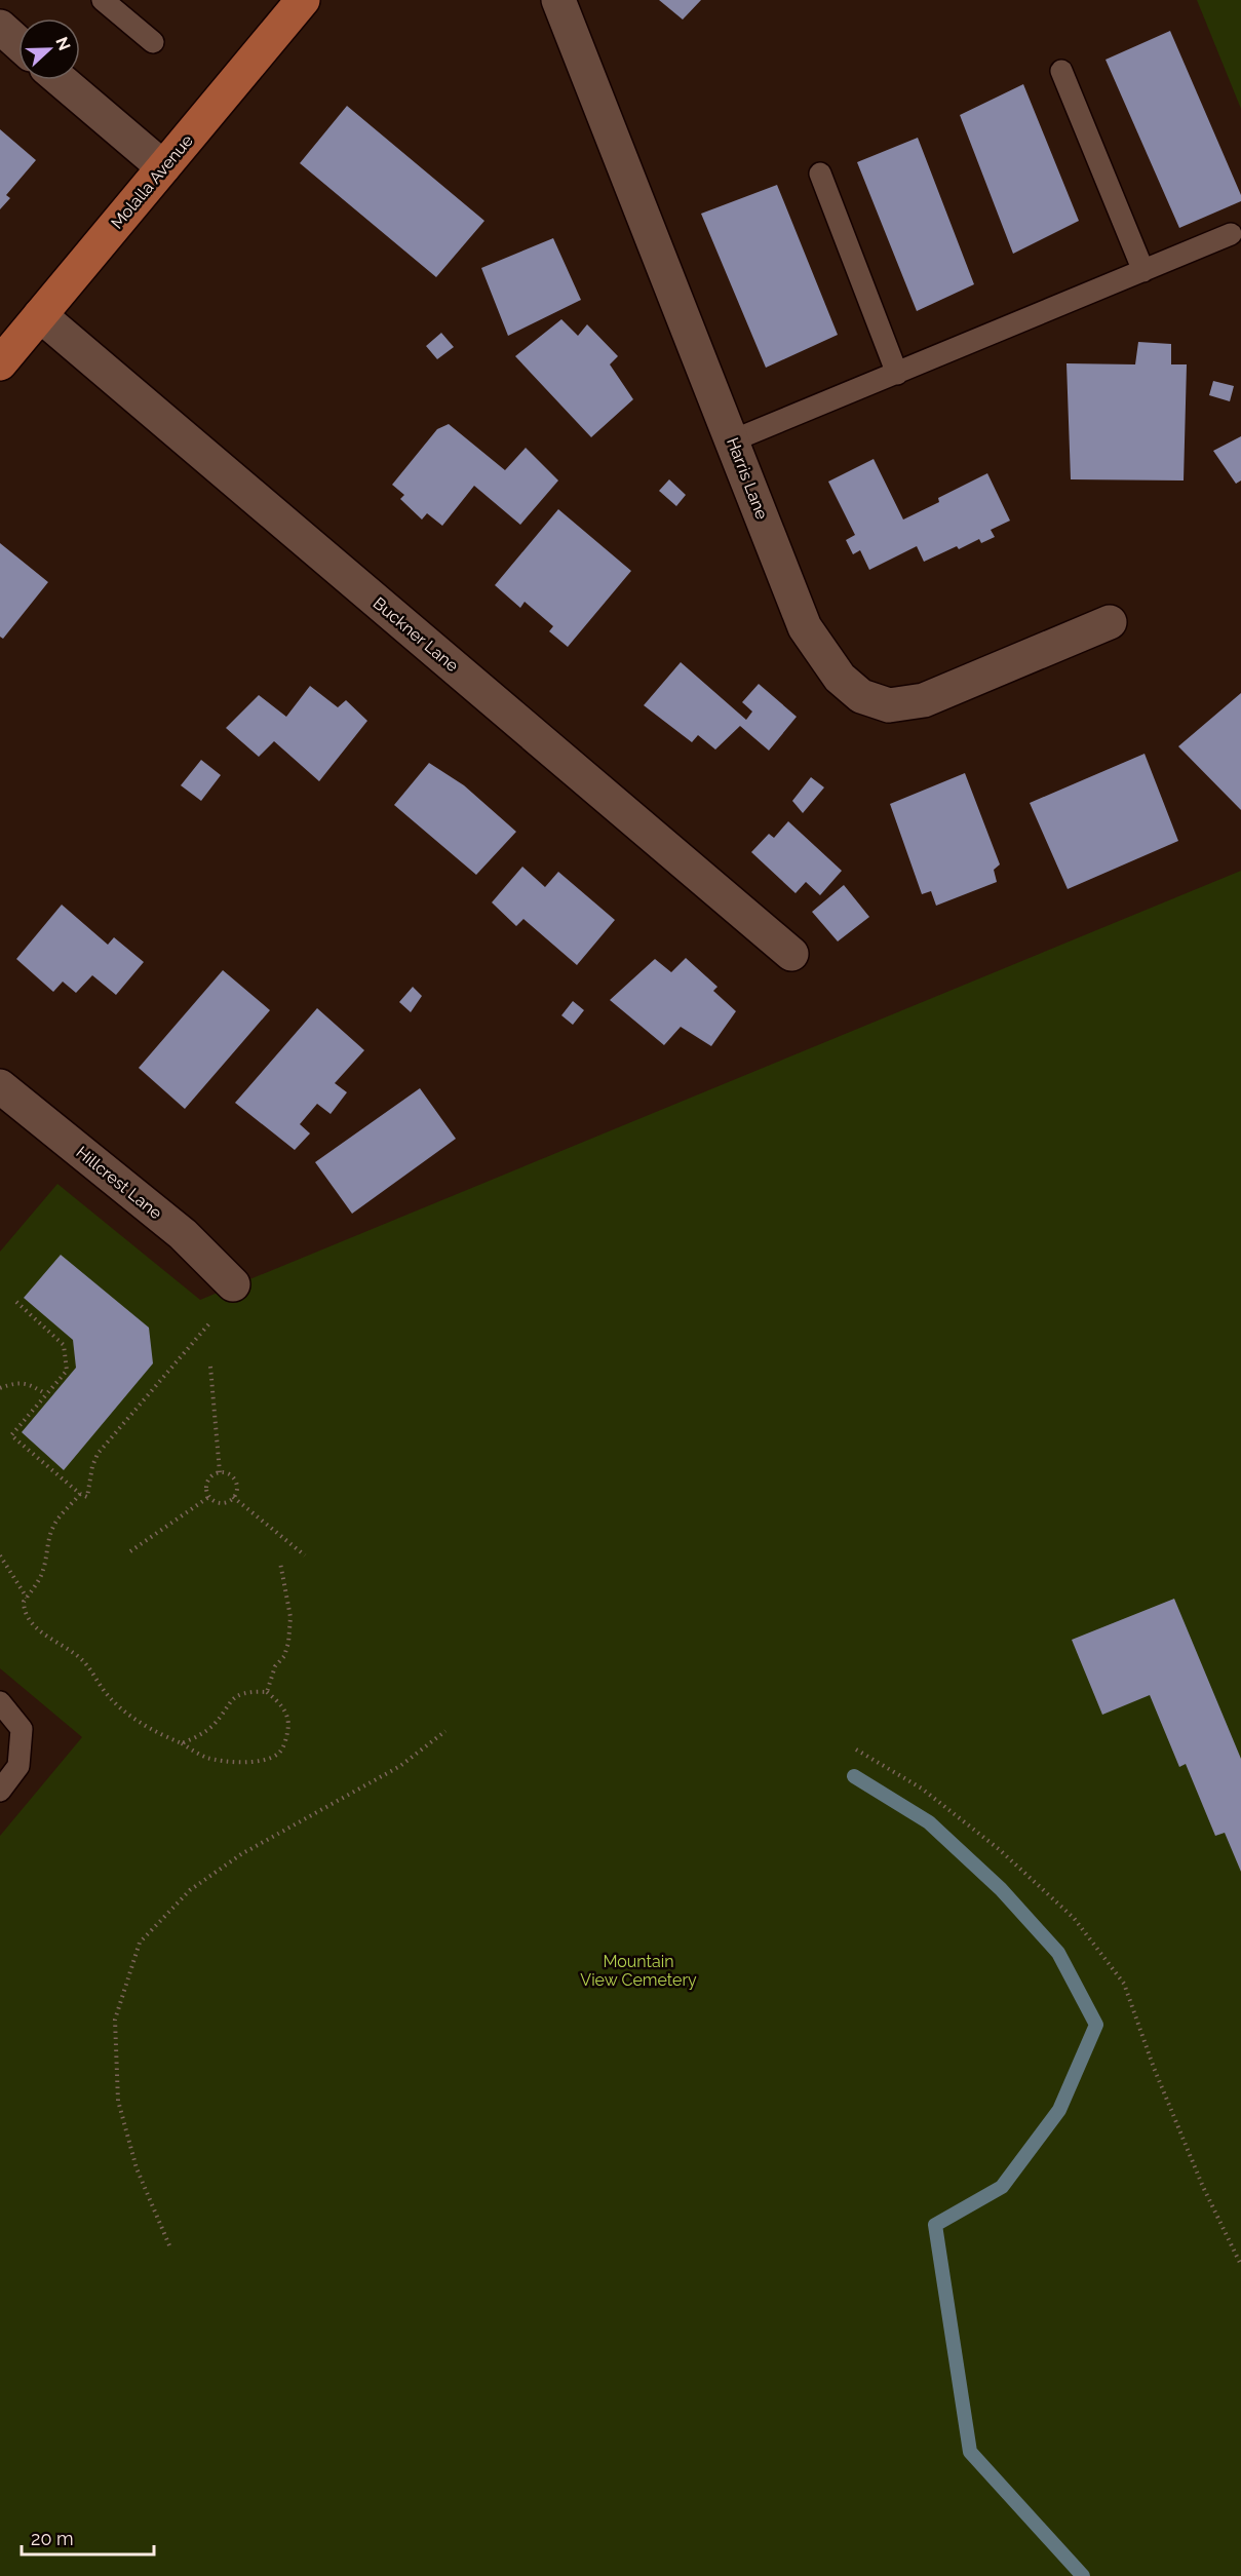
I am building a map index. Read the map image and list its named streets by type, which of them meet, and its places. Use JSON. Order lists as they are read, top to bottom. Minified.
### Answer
{"streets":{"main road":["Molalla Avenue"],"street":["Harris Lane","Buckner Lane","Hillcrest Lane"]},"crossings":[["Molalla Avenue","Buckner Lane"]],"parks":["Mountain View Cemetery"],"scale_bar":"20 m","north":"right"}
